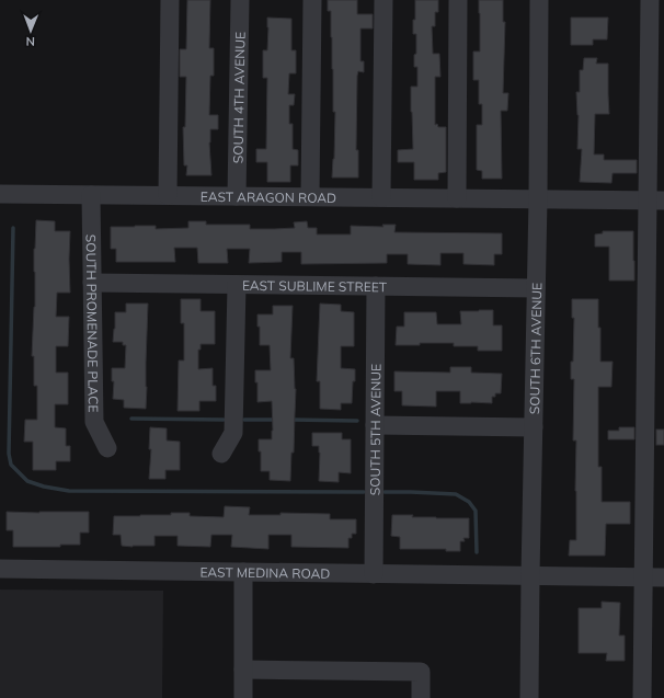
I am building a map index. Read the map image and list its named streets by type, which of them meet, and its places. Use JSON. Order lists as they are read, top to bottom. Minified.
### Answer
{"streets":{"street":["SOUTH 4TH AVENUE","EAST ARAGON ROAD","EAST SUBLIME STREET","SOUTH PROMENADE PLACE","SOUTH 6TH AVENUE","SOUTH 5TH AVENUE","EAST MEDINA ROAD"]},"crossings":[["SOUTH 4TH AVENUE","EAST ARAGON ROAD"],["EAST ARAGON ROAD","SOUTH PROMENADE PLACE"],["EAST ARAGON ROAD","SOUTH 6TH AVENUE"],["EAST SUBLIME STREET","SOUTH PROMENADE PLACE"],["EAST SUBLIME STREET","SOUTH 6TH AVENUE"],["EAST SUBLIME STREET","SOUTH 5TH AVENUE"],["SOUTH 6TH AVENUE","EAST MEDINA ROAD"],["SOUTH 5TH AVENUE","EAST MEDINA ROAD"]],"north":"bottom"}
